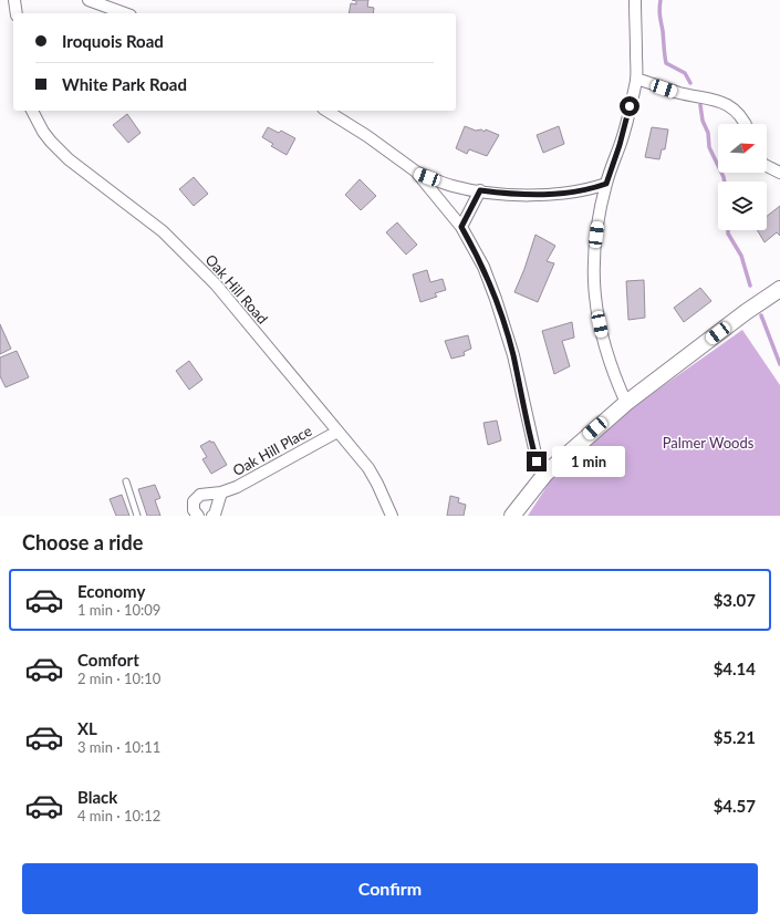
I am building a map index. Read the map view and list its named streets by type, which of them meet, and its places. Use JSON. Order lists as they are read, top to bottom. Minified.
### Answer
{"streets":{"street":["Oak Hill Road","Oak Hill Place"]},"crossings":[["Oak Hill Road","Oak Hill Place"]],"parks":["Palmer Woods"],"north":"right","page":{"banner":["Iroquois Road","White Park Road"],"bubble":"1 min","heading":"Choose a ride","list":[{"name":"Economy","note":"1 min · 10:09","value":"$3.07"},{"name":"Comfort","note":"2 min · 10:10","value":"$4.14"},{"name":"XL","note":"3 min · 10:11","value":"$5.21"},{"name":"Black","note":"4 min · 10:12","value":"$4.57"}],"buttons":"Confirm"}}
